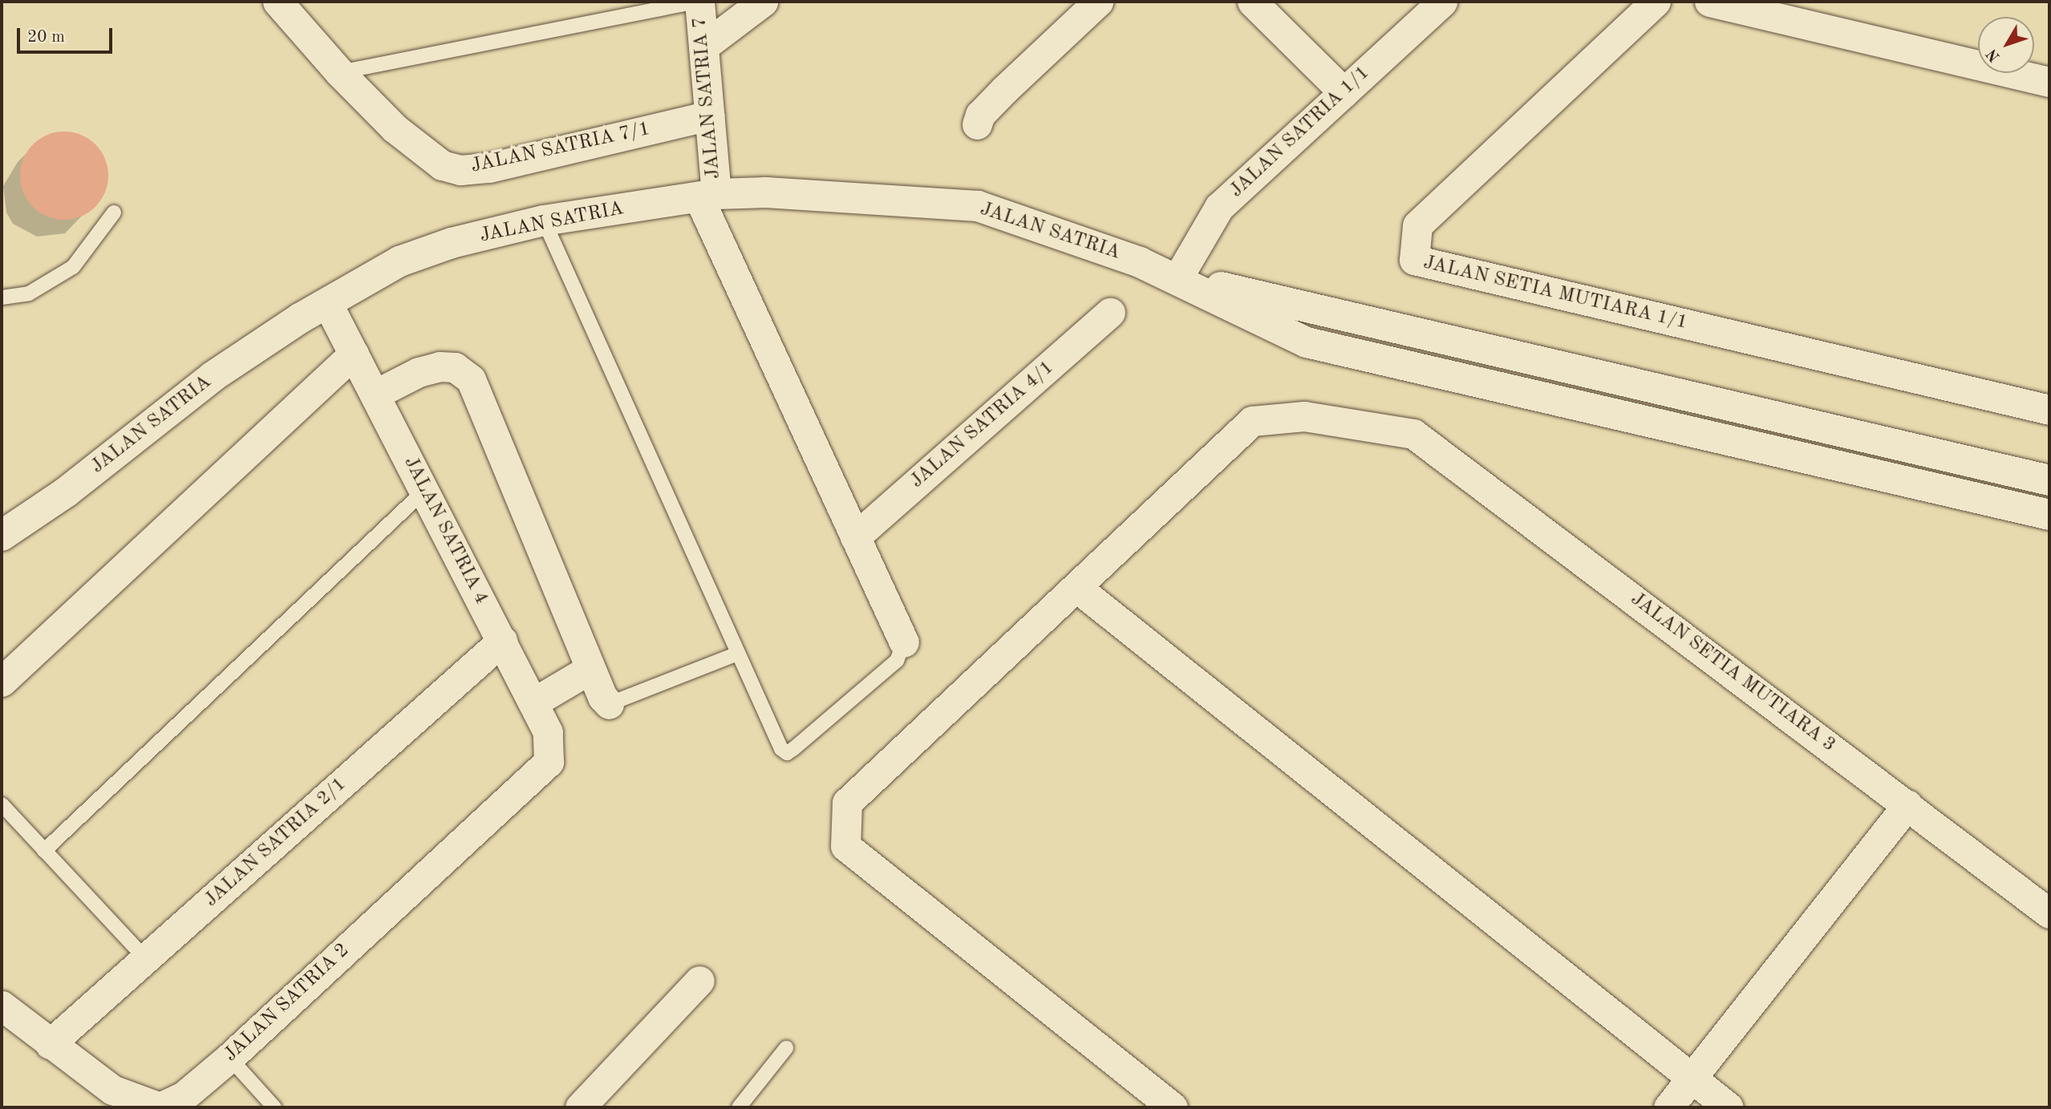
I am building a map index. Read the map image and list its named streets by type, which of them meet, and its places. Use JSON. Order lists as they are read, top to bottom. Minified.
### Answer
{"streets":{"street":["JALAN SATRIA 7","JALAN SATRIA 1/1","JALAN SATRIA 7/1","JALAN SATRIA","JALAN SETIA MUTIARA 1/1","JALAN SATRIA 4/1","JALAN SATRIA 4","JALAN SETIA MUTIARA 3","JALAN SATRIA 2/1","JALAN SATRIA 2"]},"crossings":[["JALAN SATRIA 7","JALAN SATRIA 7/1"],["JALAN SATRIA 7","JALAN SATRIA"],["JALAN SATRIA 1/1","JALAN SATRIA"],["JALAN SATRIA","JALAN SATRIA 4"],["JALAN SATRIA 4","JALAN SATRIA 2/1"],["JALAN SATRIA 4","JALAN SATRIA 2"],["JALAN SATRIA 2/1","JALAN SATRIA 2"]],"scale_bar":"20 m","north":"bottom left"}
